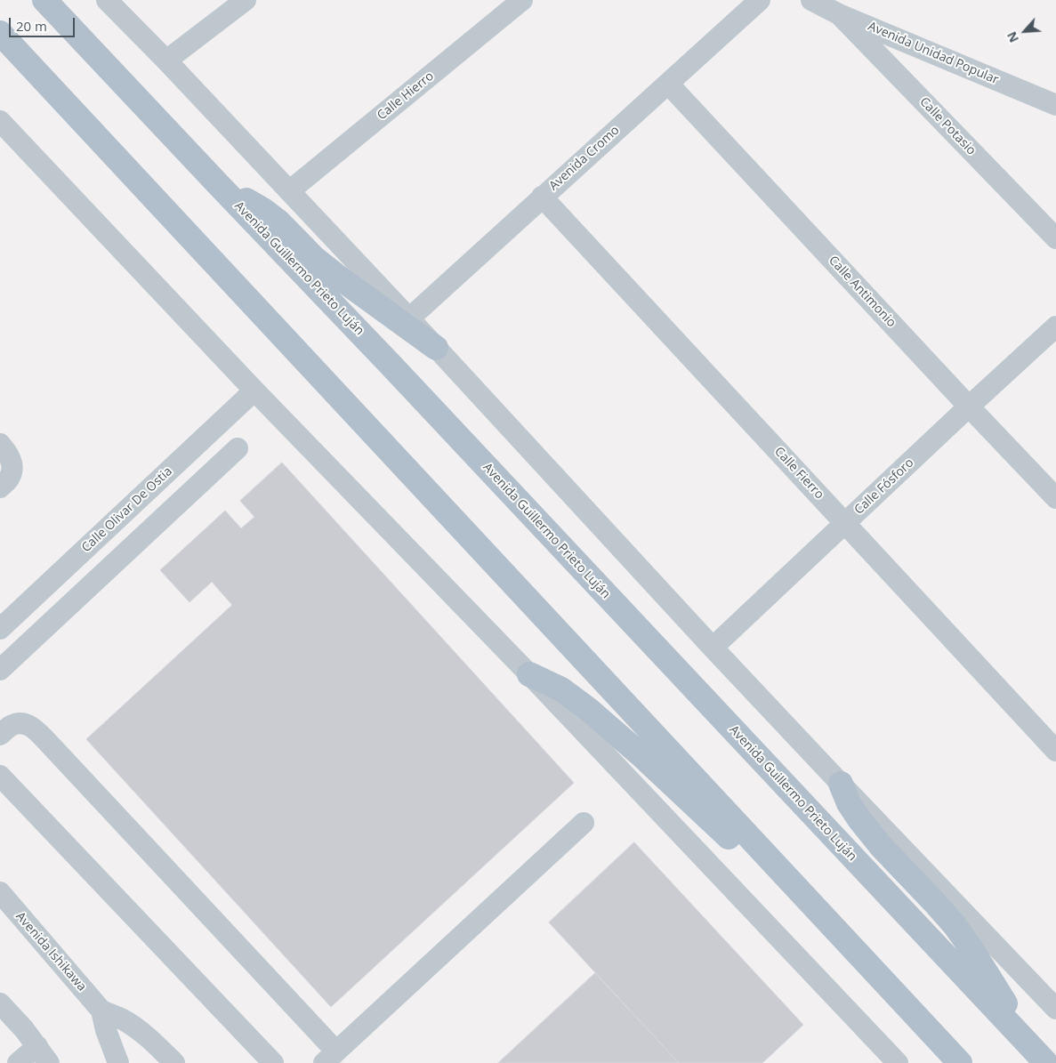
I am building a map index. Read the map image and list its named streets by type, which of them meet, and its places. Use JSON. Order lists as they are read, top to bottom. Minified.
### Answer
{"streets":{"main road":["Avenida Guillermo Prieto Luján"],"street":["Avenida Unidad Popular","Calle Hierro","Calle Potasio","Avenida Cromo","Calle Antimonio","Calle Fierro","Calle Fósforo","Calle Olivar De Ostia","Avenida Ishikawa"]},"crossings":[["Avenida Unidad Popular","Calle Potasio"],["Avenida Cromo","Calle Antimonio"],["Avenida Cromo","Calle Fierro"],["Calle Antimonio","Calle Fósforo"],["Calle Fierro","Calle Fósforo"]],"scale_bar":"20 m","north":"bottom left"}
